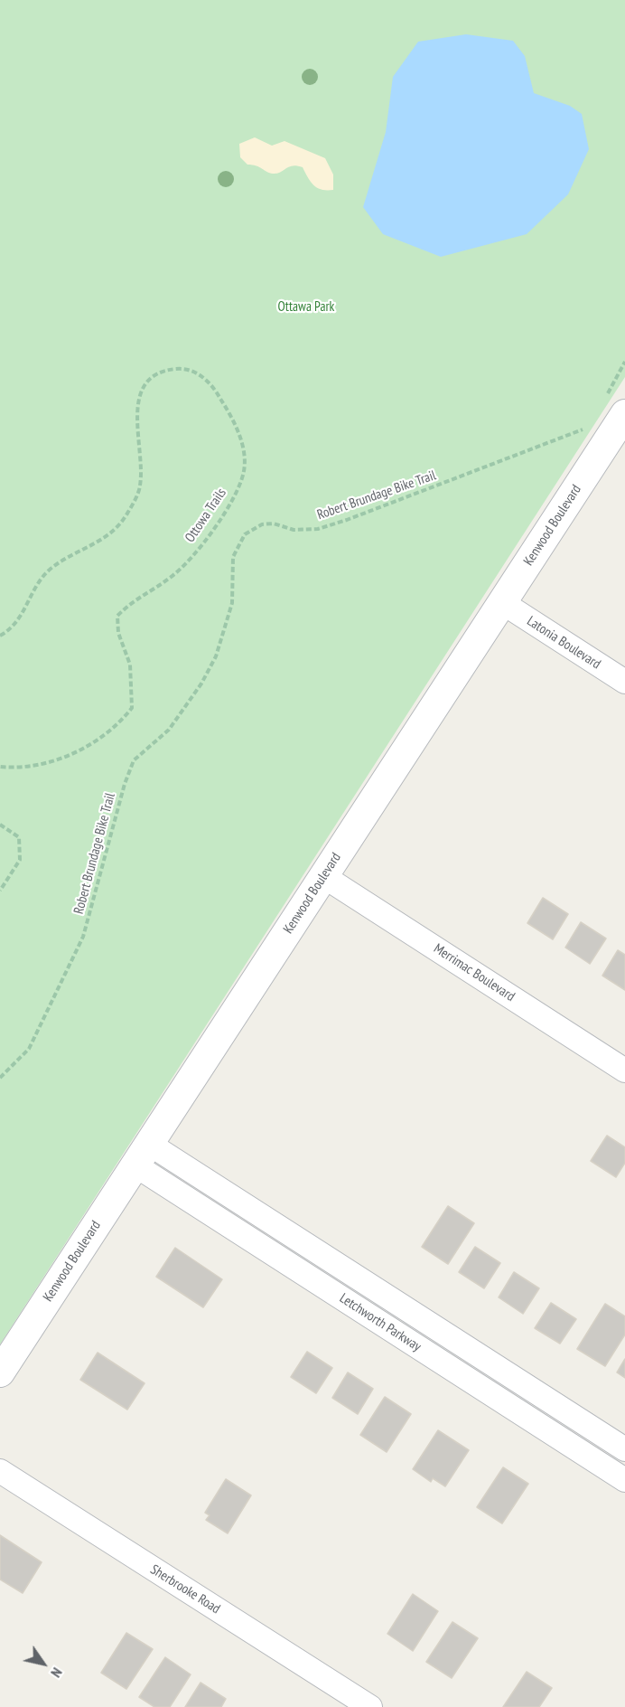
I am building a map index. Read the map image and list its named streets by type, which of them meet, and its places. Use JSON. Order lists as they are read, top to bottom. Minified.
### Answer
{"streets":{"street":["Kenwood Boulevard","Latonia Boulevard","Merrimac Boulevard","Letchworth Parkway","Sherbrooke Road"],"path":["Robert Brundage Bike Trail","Ottowa Trails"]},"crossings":[["Kenwood Boulevard","Latonia Boulevard"],["Kenwood Boulevard","Merrimac Boulevard"],["Kenwood Boulevard","Letchworth Parkway"]],"parks":["Ottawa Park"],"north":"bottom right"}
